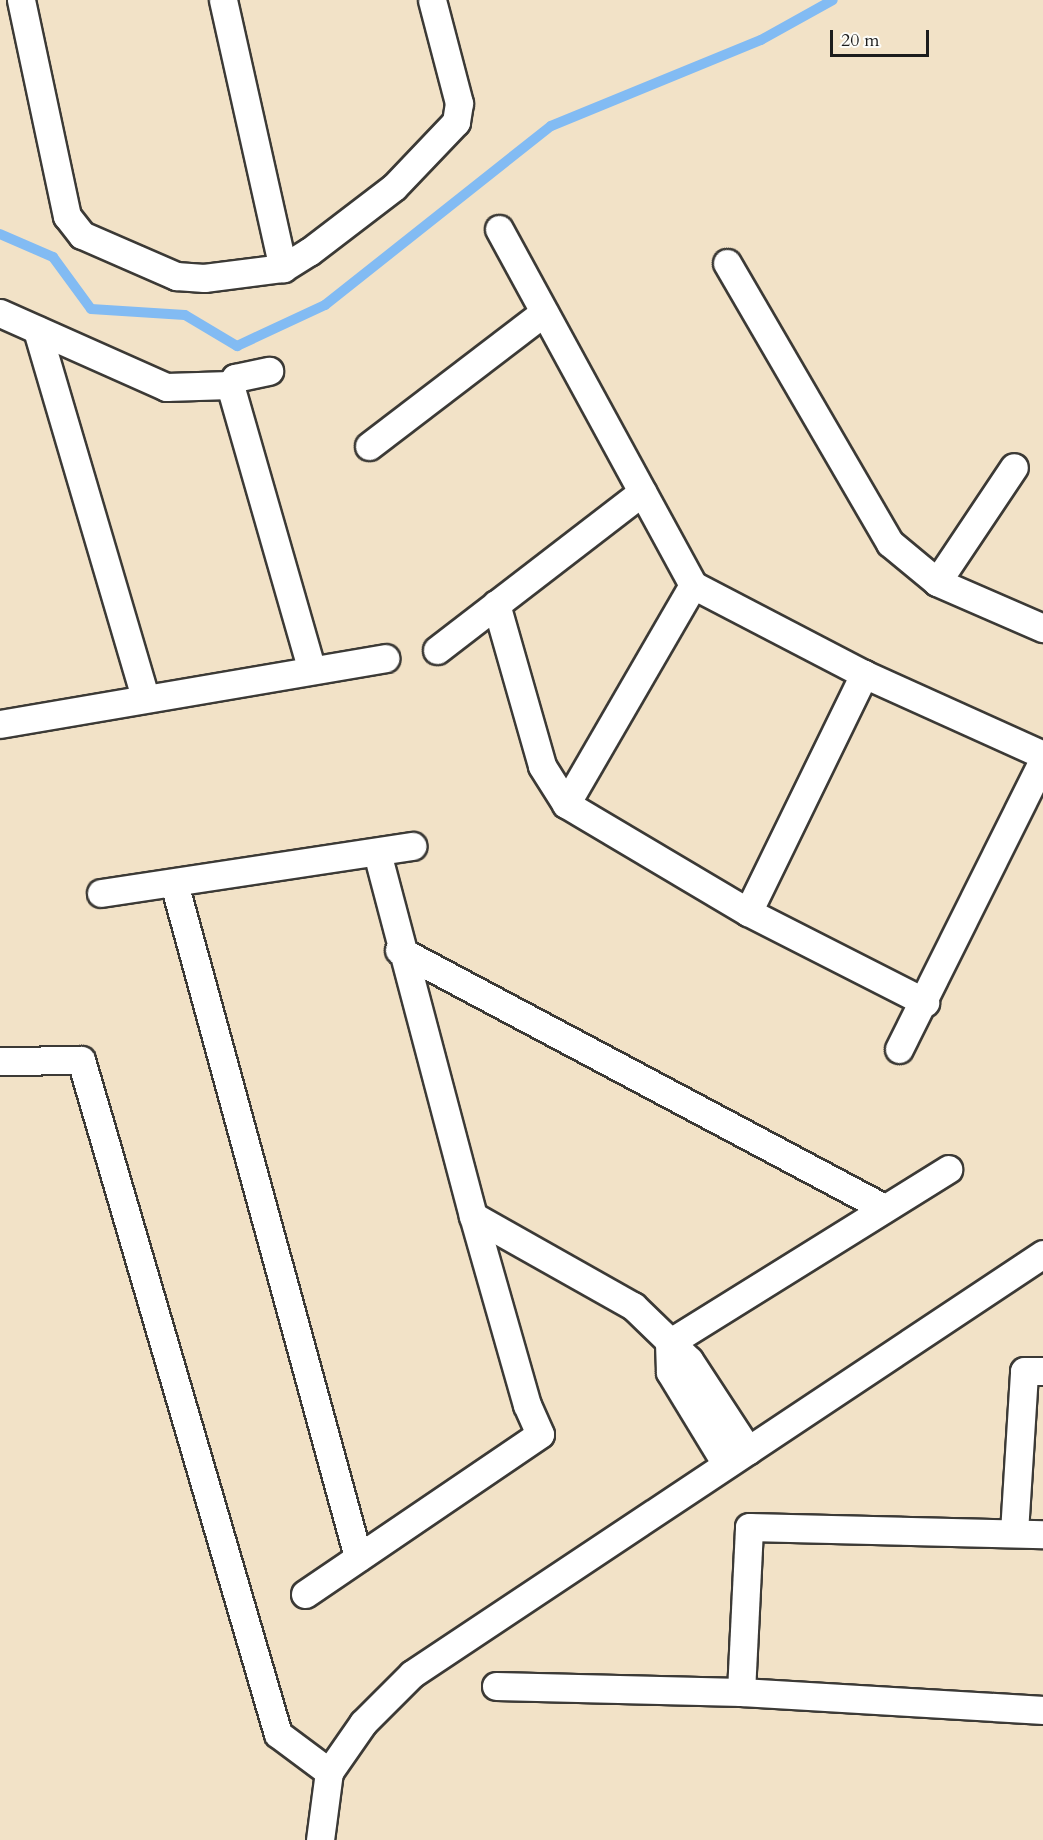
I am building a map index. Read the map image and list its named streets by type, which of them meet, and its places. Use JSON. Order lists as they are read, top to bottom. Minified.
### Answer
{"scale_bar":"20 m"}
